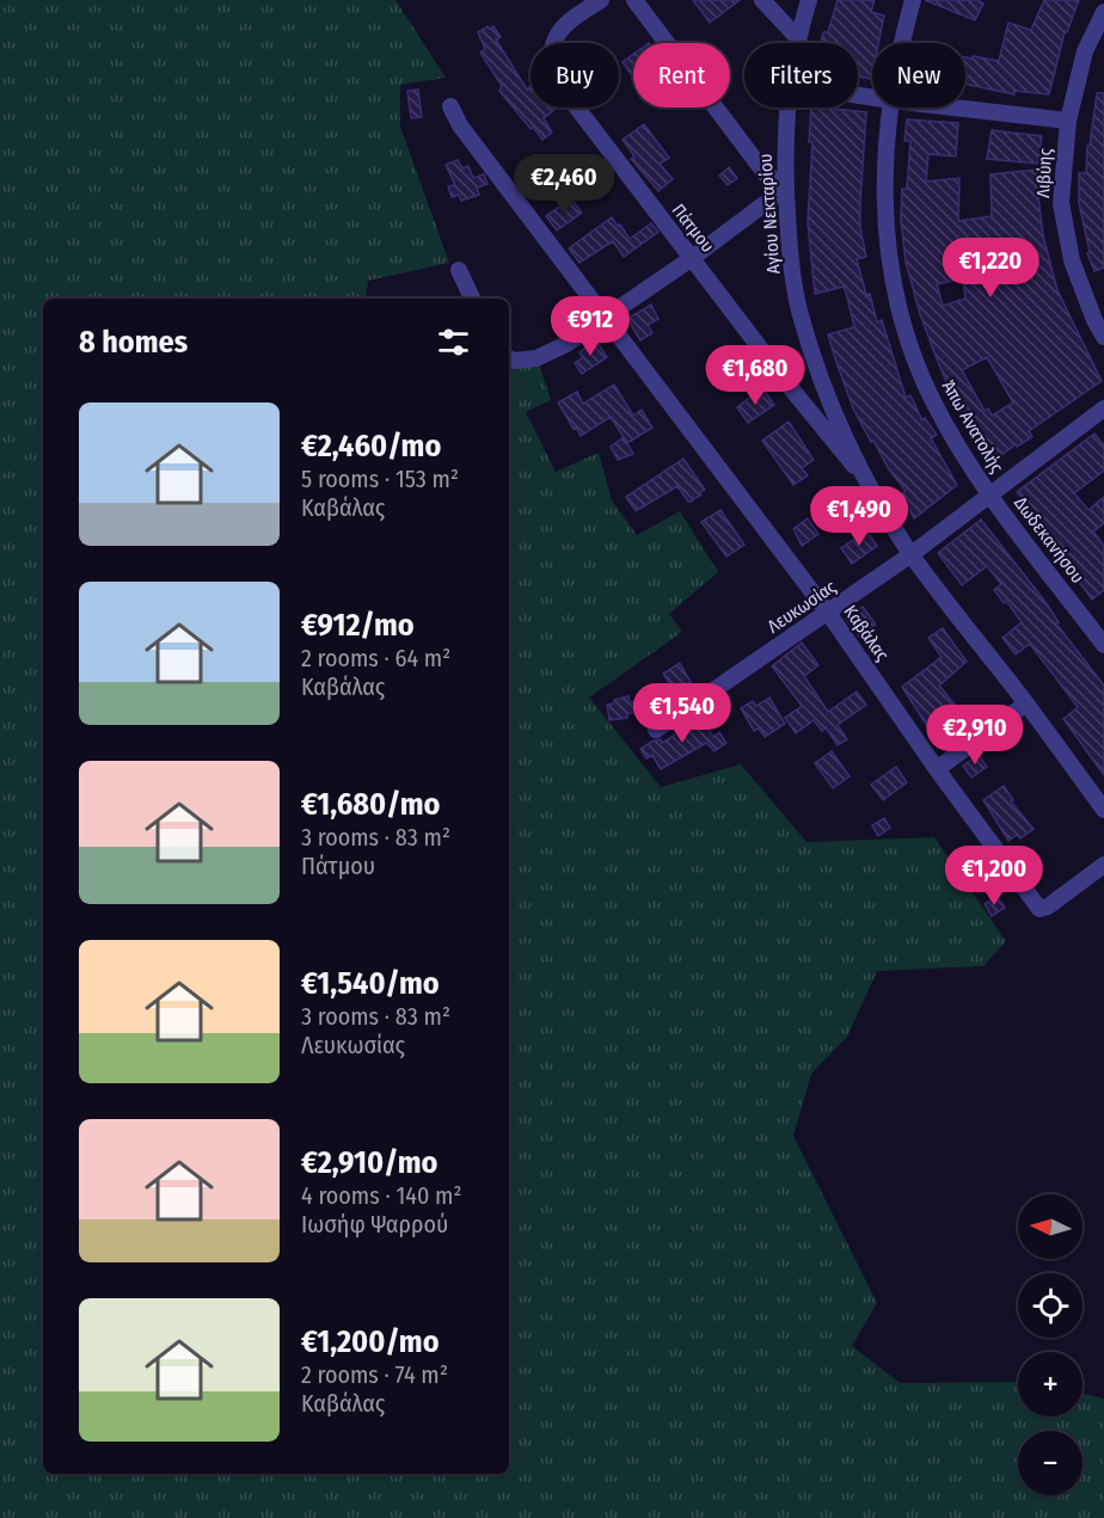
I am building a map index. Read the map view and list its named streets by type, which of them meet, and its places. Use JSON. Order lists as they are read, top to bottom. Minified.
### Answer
{"streets":{"street":["Λιβύης","Αγίου Νεκταρίου","Πάτμου","Άπω Ανατολής","Δωδεκανήσου","Λευκωσίας","Καβάλας"]},"crossings":[["Αγίου Νεκταρίου","Πάτμου"],["Αγίου Νεκταρίου","Λευκωσίας"],["Άπω Ανατολής","Δωδεκανήσου"],["Άπω Ανατολής","Λευκωσίας"],["Δωδεκανήσου","Λευκωσίας"],["Λευκωσίας","Καβάλας"]],"north":"left","page":{"chip":["Buy","Rent","Filters","New"],"price":["€2,460","€1,220","€912","€1,680","€1,490","€1,540","€2,910","€1,200"],"heading":"8 homes","list":[{"name":"€2,460/mo","note":"5 rooms · 153 m² · Καβάλας"},{"name":"€912/mo","note":"2 rooms · 64 m² · Καβάλας"},{"name":"€1,680/mo","note":"3 rooms · 83 m² · Πάτμου"},{"name":"€1,540/mo","note":"3 rooms · 83 m² · Λευκωσίας"},{"name":"€2,910/mo","note":"4 rooms · 140 m² · Ιωσήφ Ψαρρού"},{"name":"€1,200/mo","note":"2 rooms · 74 m² · Καβάλας"}],"map_buttons":["+","−"]}}
